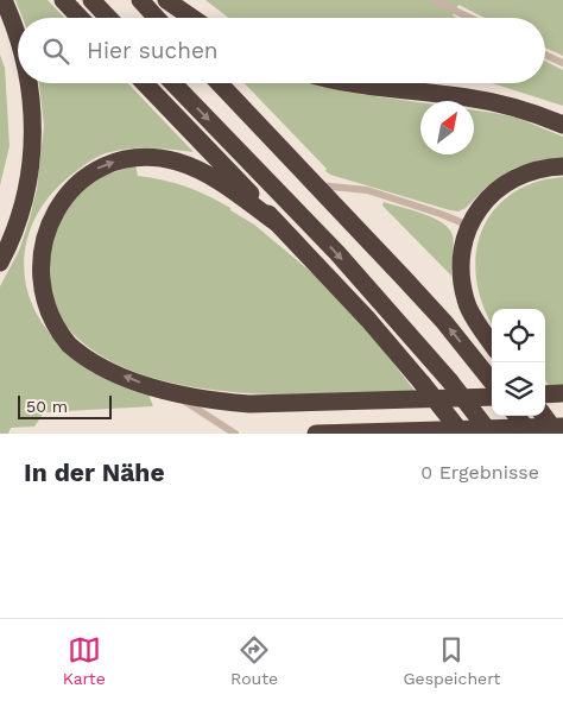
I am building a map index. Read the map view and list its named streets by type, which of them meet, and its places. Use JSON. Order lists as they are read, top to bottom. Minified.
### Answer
{"scale_bar":"50 m","north":"top right","page":{"search":"Hier suchen","scale":"50 m","heading":["In der Nähe","0 Ergebnisse"],"nav":["Karte","Route","Gespeichert"]}}
